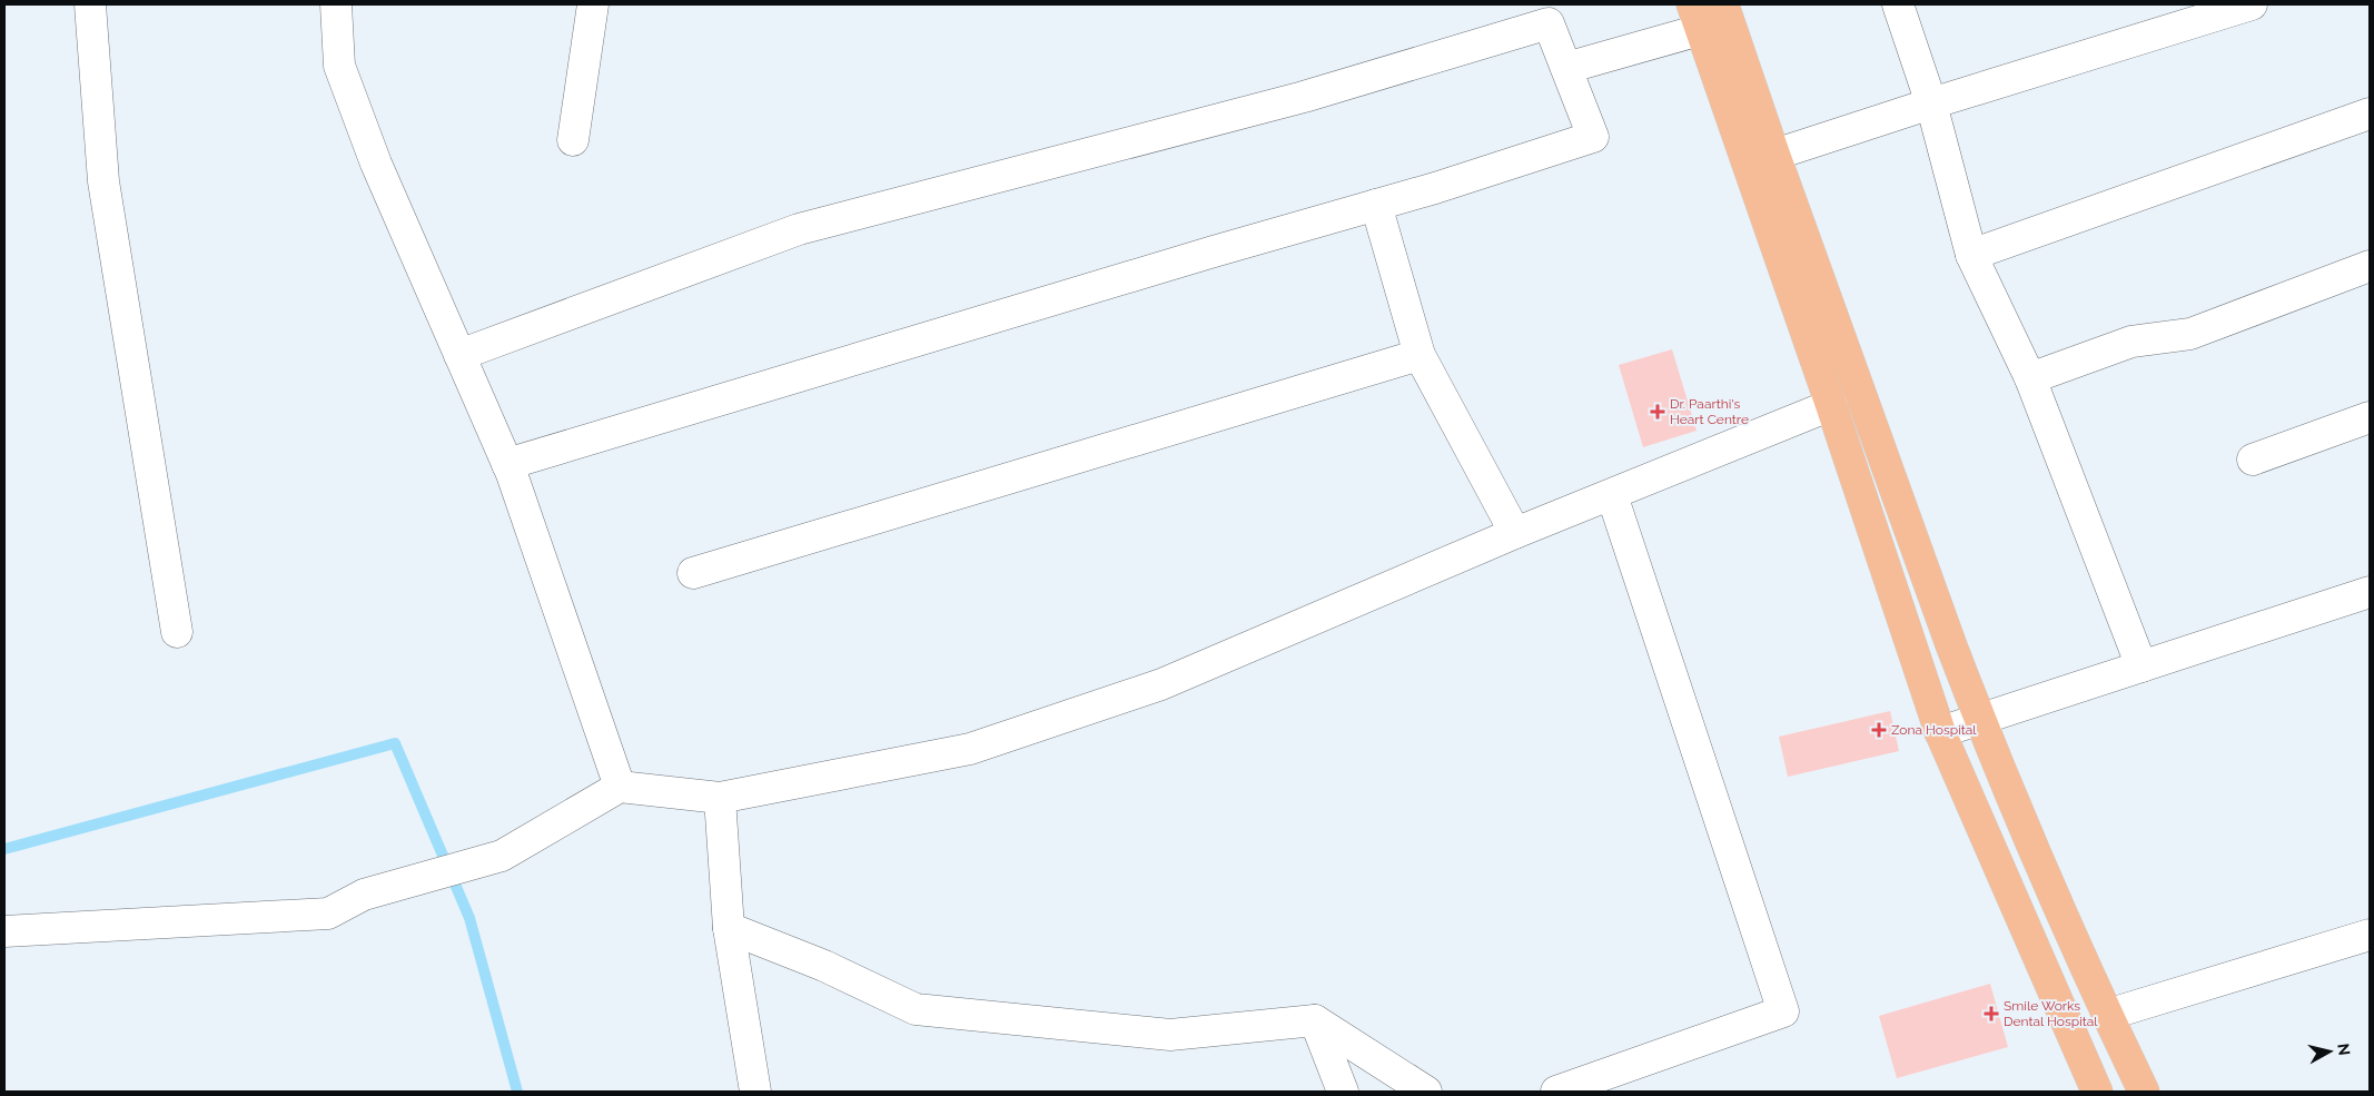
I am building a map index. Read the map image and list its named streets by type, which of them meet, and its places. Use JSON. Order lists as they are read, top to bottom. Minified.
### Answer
{"places":{"health":["Dr. Paarthi's Heart Centre","Zona Hospital","Smile Works Dental Hospital"]},"north":"right"}
